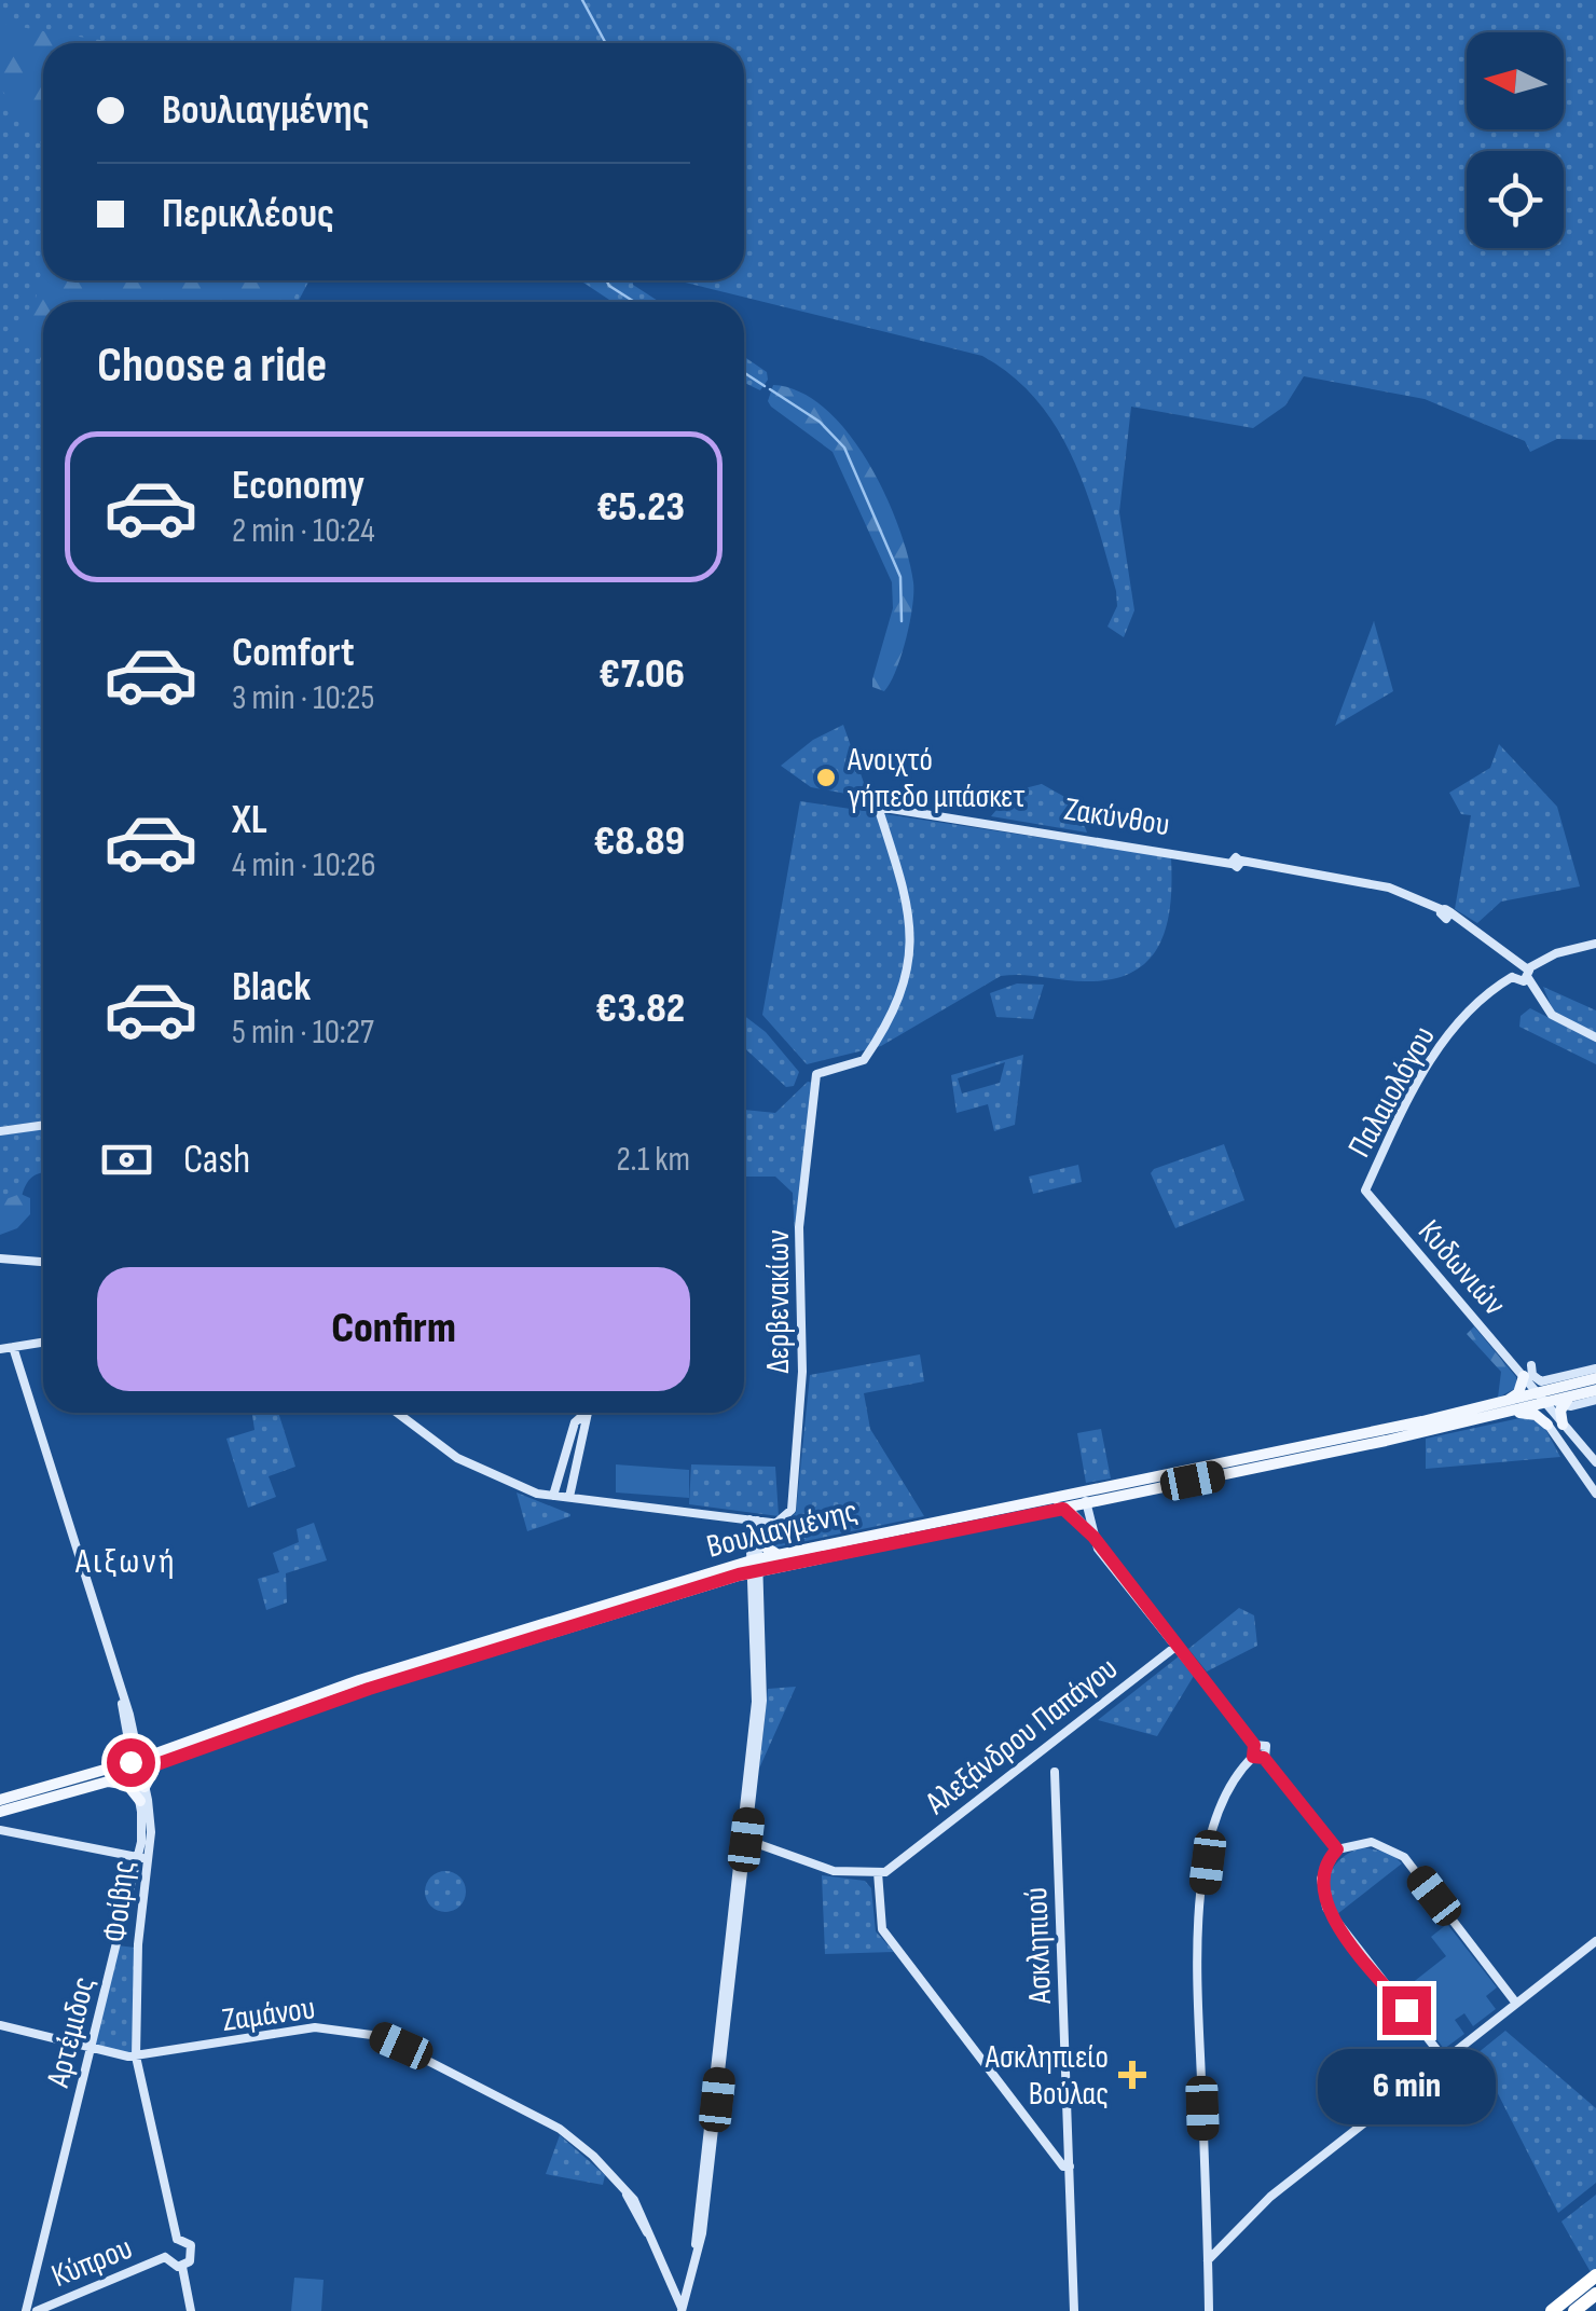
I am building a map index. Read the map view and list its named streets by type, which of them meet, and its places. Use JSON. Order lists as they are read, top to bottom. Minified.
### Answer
{"streets":{"main road":["Βουλιαγμένης"],"street":["Ζακύνθου","Παλαιολόγου","Κυδωνιών","Δερβενακίων","Αλεξάνδρου Παπάγου","Φοίβης","Ασκληπιού","Ζαμάνου","Αρτέμιδος","Κύπρου"]},"crossings":[["Ζακύνθου","Παλαιολόγου"],["Ζακύνθου","Δερβενακίων"],["Παλαιολόγου","Κυδωνιών"],["Κυδωνιών","Βουλιαγμένης"],["Βουλιαγμένης","Φοίβης"],["Βουλιαγμένης","Αρτέμιδος"],["Φοίβης","Ζαμάνου"],["Φοίβης","Αρτέμιδος"],["Φοίβης","Κύπρου"],["Ζαμάνου","Αρτέμιδος"]],"districts":["Αιξωνή"],"places":{"other":["Ανοιχτό γήπεδο μπάσκετ"],"health":["Ασκληπιείο Βούλας"]},"north":"left","page":{"banner":["Βουλιαγμένης","Περικλέους"],"heading":"Choose a ride","list":[{"name":"Economy","note":"2 min · 10:24","value":"€5.23"},{"name":"Comfort","note":"3 min · 10:25","value":"€7.06"},{"name":"XL","note":"4 min · 10:26","value":"€8.89"},{"name":"Black","note":"5 min · 10:27","value":"€3.82"}],"pay":["Cash","2.1 km"],"buttons":"Confirm","bubble":"6 min"}}
